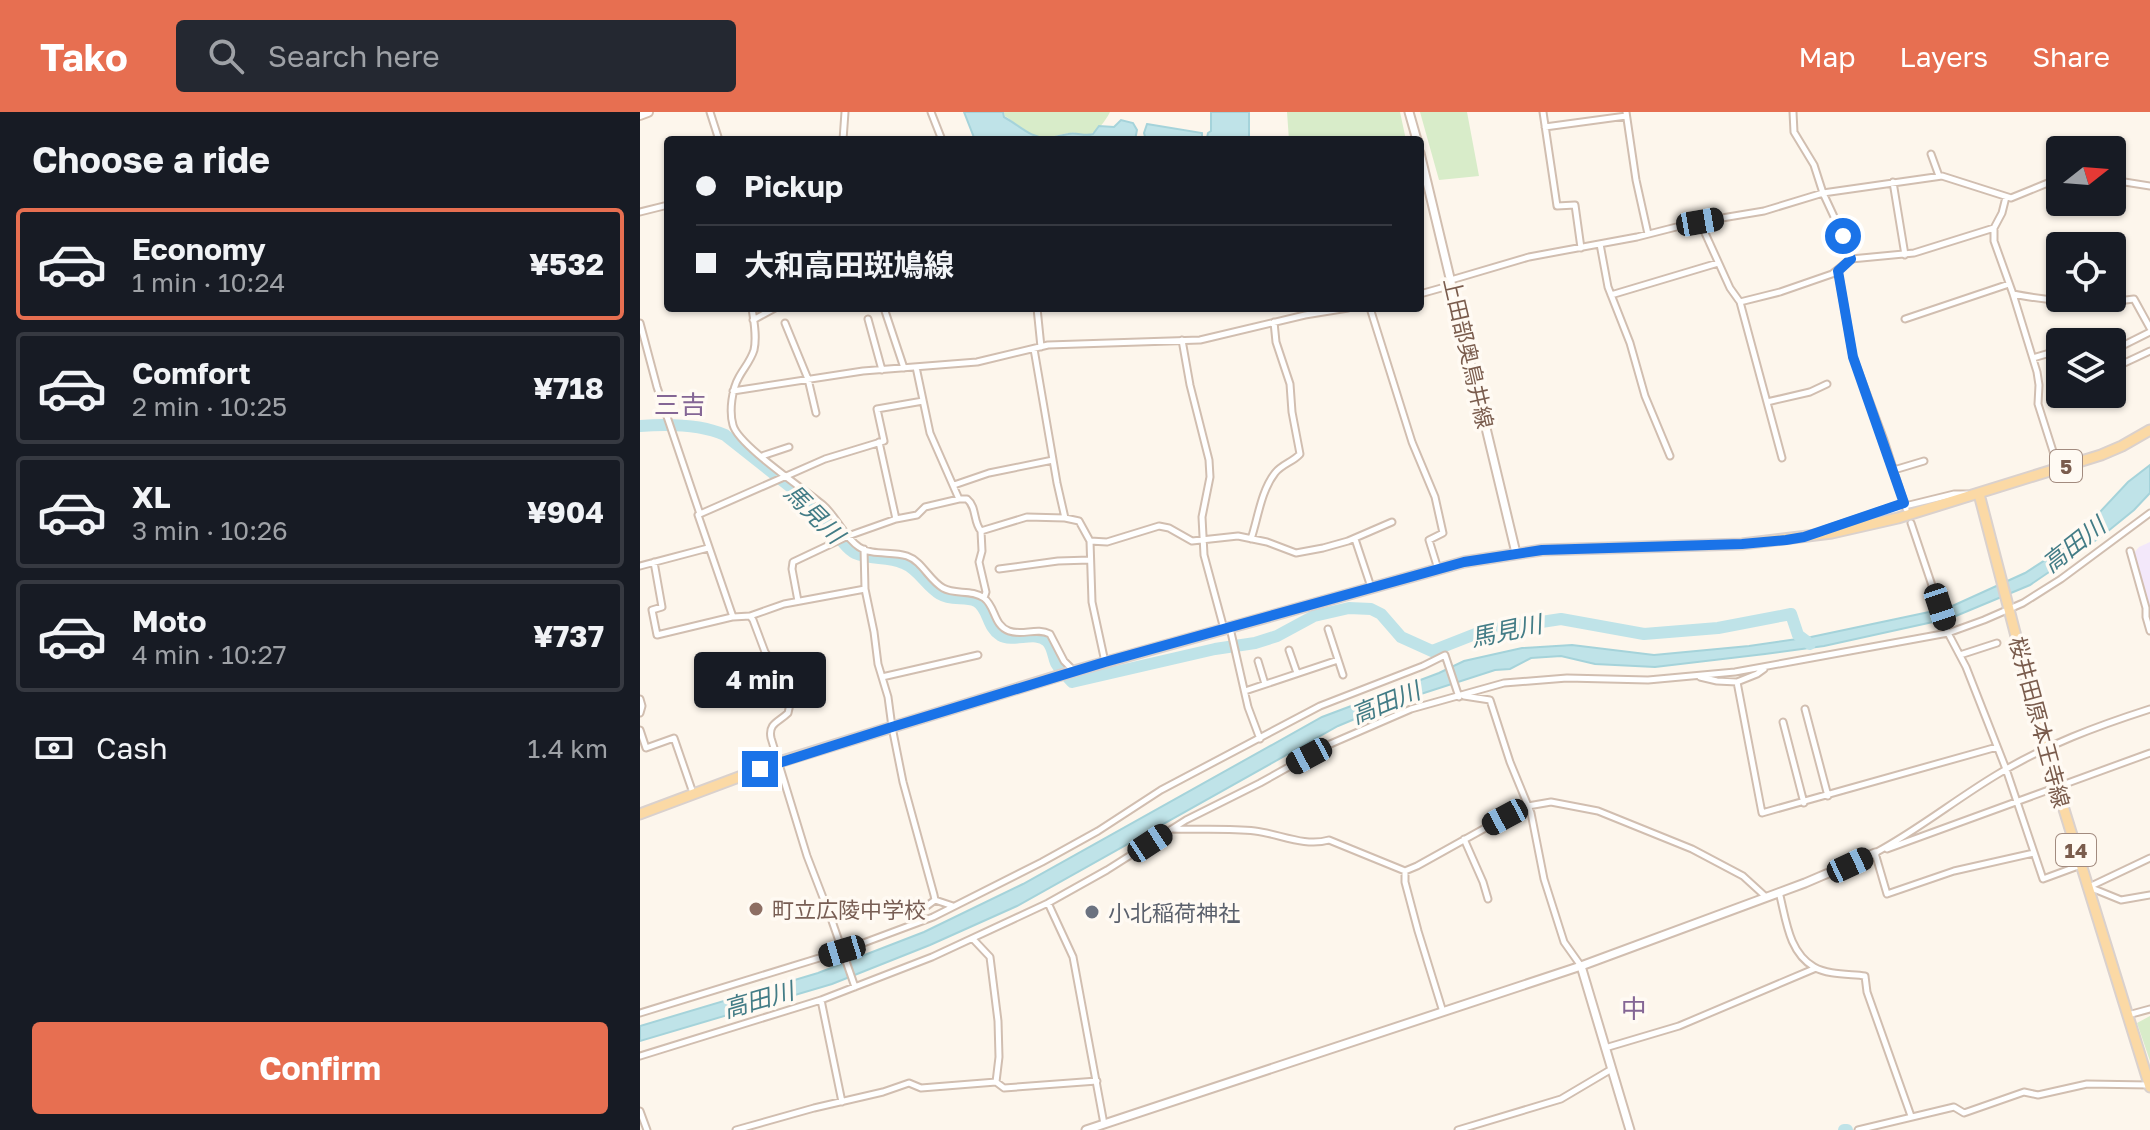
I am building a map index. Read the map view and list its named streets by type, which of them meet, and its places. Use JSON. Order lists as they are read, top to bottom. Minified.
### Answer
{"streets":{"main road":["5","桜井田原本王寺線","14"],"street":["上田部奥鳥井線"]},"crossings":[["上田部奥鳥井線","5"],["5","桜井田原本王寺線"]],"districts":["三吉","中"],"water":["馬見川","高田川"],"places":["町立広陵中学校","小北稲荷神社"],"north":"right","page":{"header":"Tako","search":"Search here","nav":["Map","Layers","Share"],"heading":"Choose a ride","banner":["Pickup","大和高田斑鳩線"],"list":[{"name":"Economy","note":"1 min · 10:24","value":"¥532"},{"name":"Comfort","note":"2 min · 10:25","value":"¥718"},{"name":"XL","note":"3 min · 10:26","value":"¥904"},{"name":"Moto","note":"4 min · 10:27","value":"¥737"}],"bubble":"4 min","pay":["Cash","1.4 km"],"buttons":"Confirm"}}
